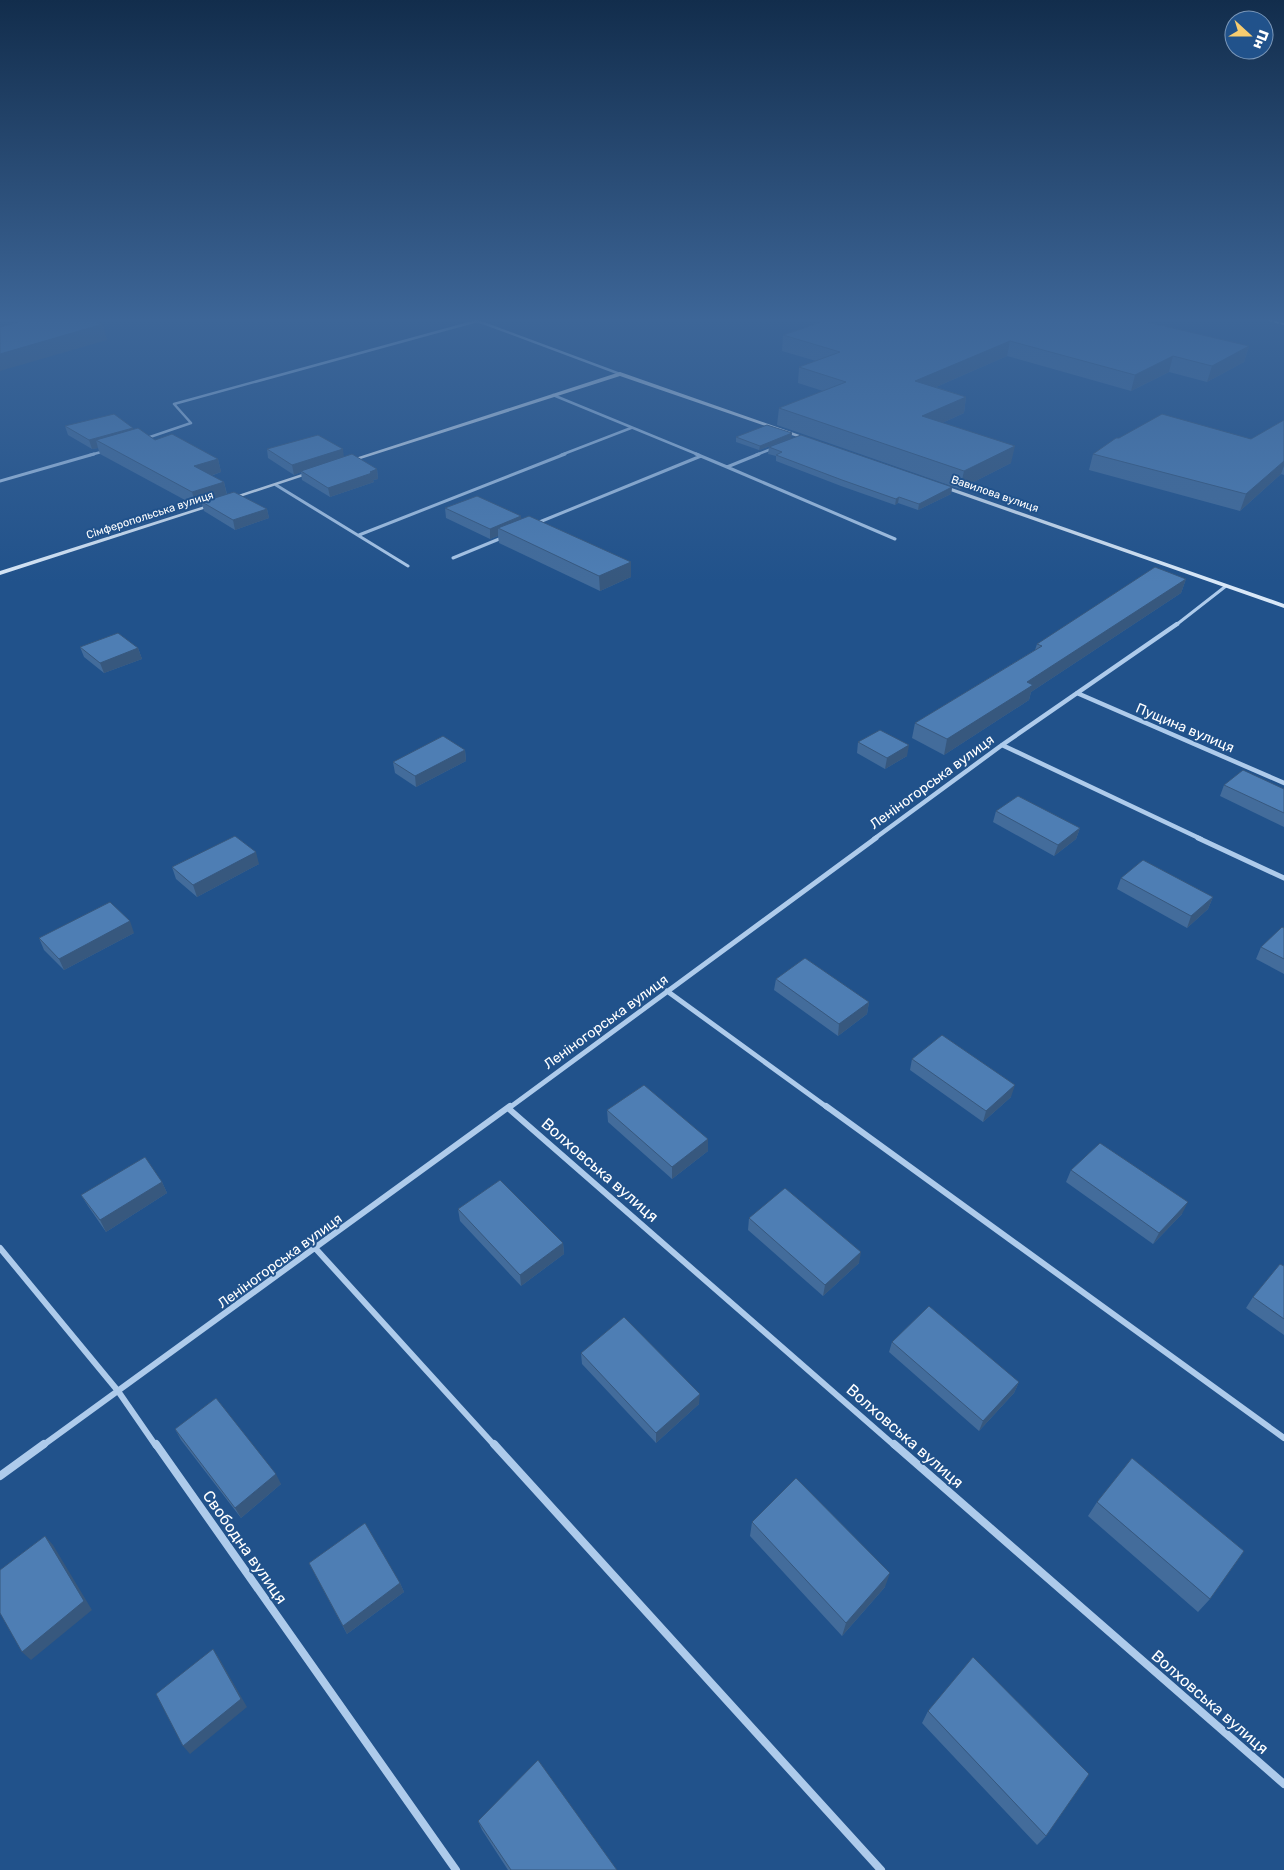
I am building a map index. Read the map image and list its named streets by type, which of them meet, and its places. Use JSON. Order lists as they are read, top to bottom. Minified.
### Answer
{"streets":{"street":["Вавилова вулиця","Сімферопольська вулиця","Пущина вулиця","Леніногорська вулиця","Волховська вулиця","Свободна вулиця"]},"crossings":[["Вавилова вулиця","Леніногорська вулиця"],["Пущина вулиця","Леніногорська вулиця"],["Леніногорська вулиця","Волховська вулиця"],["Леніногорська вулиця","Свободна вулиця"]],"north":"right"}
